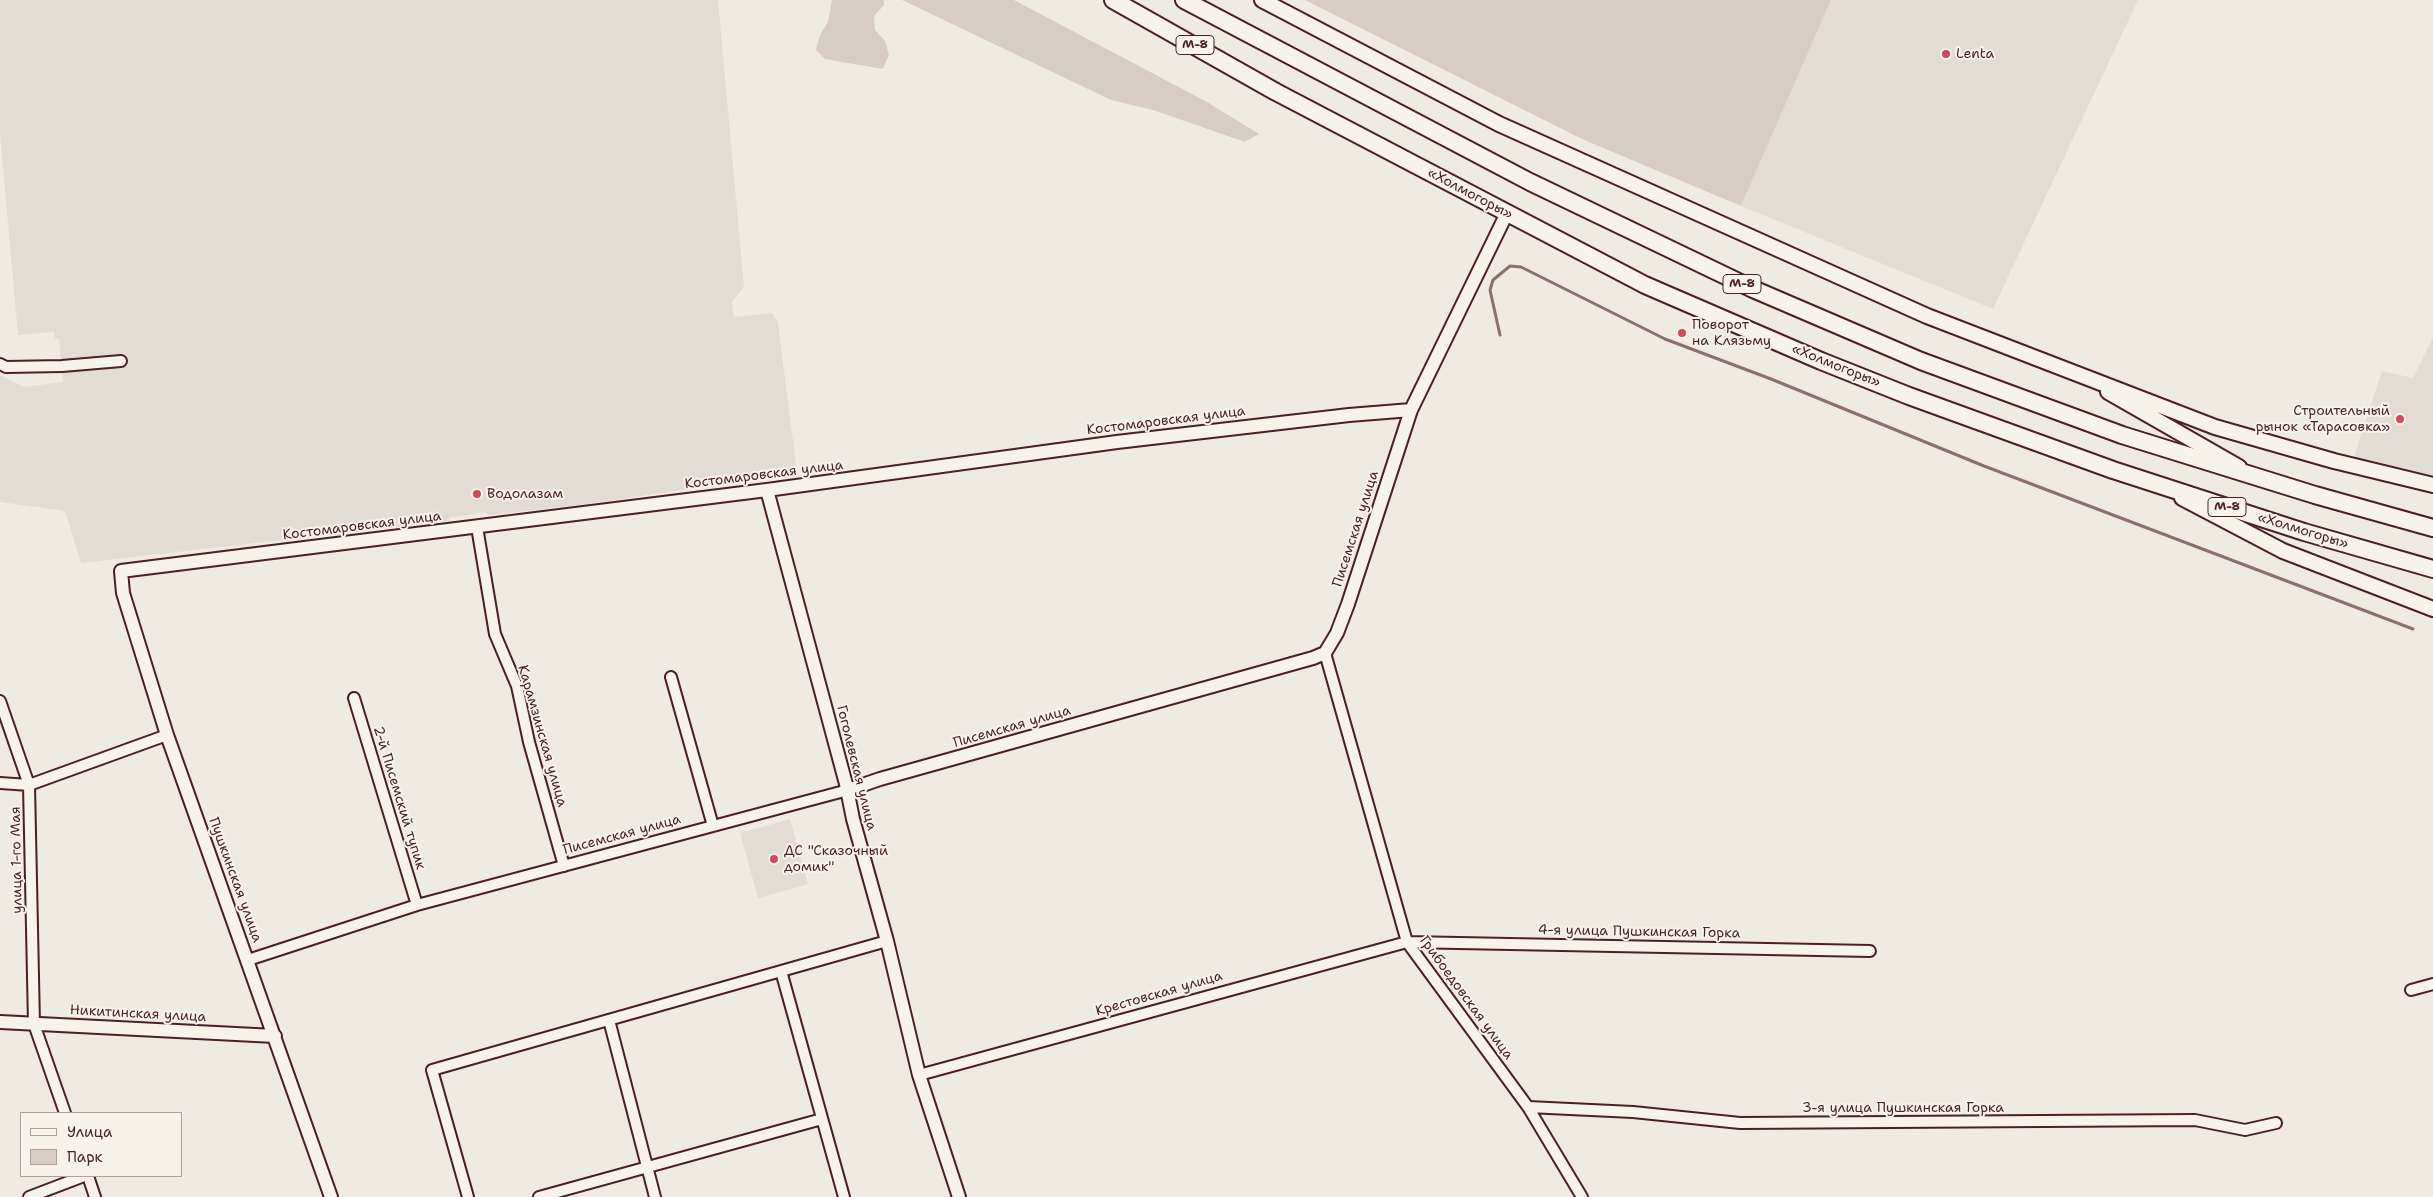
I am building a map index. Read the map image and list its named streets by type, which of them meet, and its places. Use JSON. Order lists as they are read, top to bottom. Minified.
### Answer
{"streets":{"highway":["М-8","«Холмогоры»"],"street":["Костомаровская улица","Писемская улица","Карамзинская улица","Гоголевская улица","2-й Писемский тупик","улица 1-го Мая","Пушкинская улица","4-я улица Пушкинская Горка","Крестовская улица","Грибоедовская улица","Никитинская улица","3-я улица Пушкинская Горка"]},"crossings":[["«Холмогоры»","Писемская улица"],["Костомаровская улица","Писемская улица"],["Костомаровская улица","Карамзинская улица"],["Костомаровская улица","Гоголевская улица"],["Костомаровская улица","Пушкинская улица"],["Писемская улица","Карамзинская улица"],["Писемская улица","Гоголевская улица"],["Писемская улица","2-й Писемский тупик"],["Писемская улица","Пушкинская улица"],["Писемская улица","Грибоедовская улица"],["Гоголевская улица","Крестовская улица"],["улица 1-го Мая","Никитинская улица"],["Пушкинская улица","Никитинская улица"],["4-я улица Пушкинская Горка","Крестовская улица"],["4-я улица Пушкинская Горка","Грибоедовская улица"],["Крестовская улица","Грибоедовская улица"],["Грибоедовская улица","3-я улица Пушкинская Горка"]],"places":["Lenta","Поворот на Клязьму","Строительный рынок «Тарасовка»","Водолазам","ДС \"Сказочный домик\""],"legend":["Улица","Парк"]}
